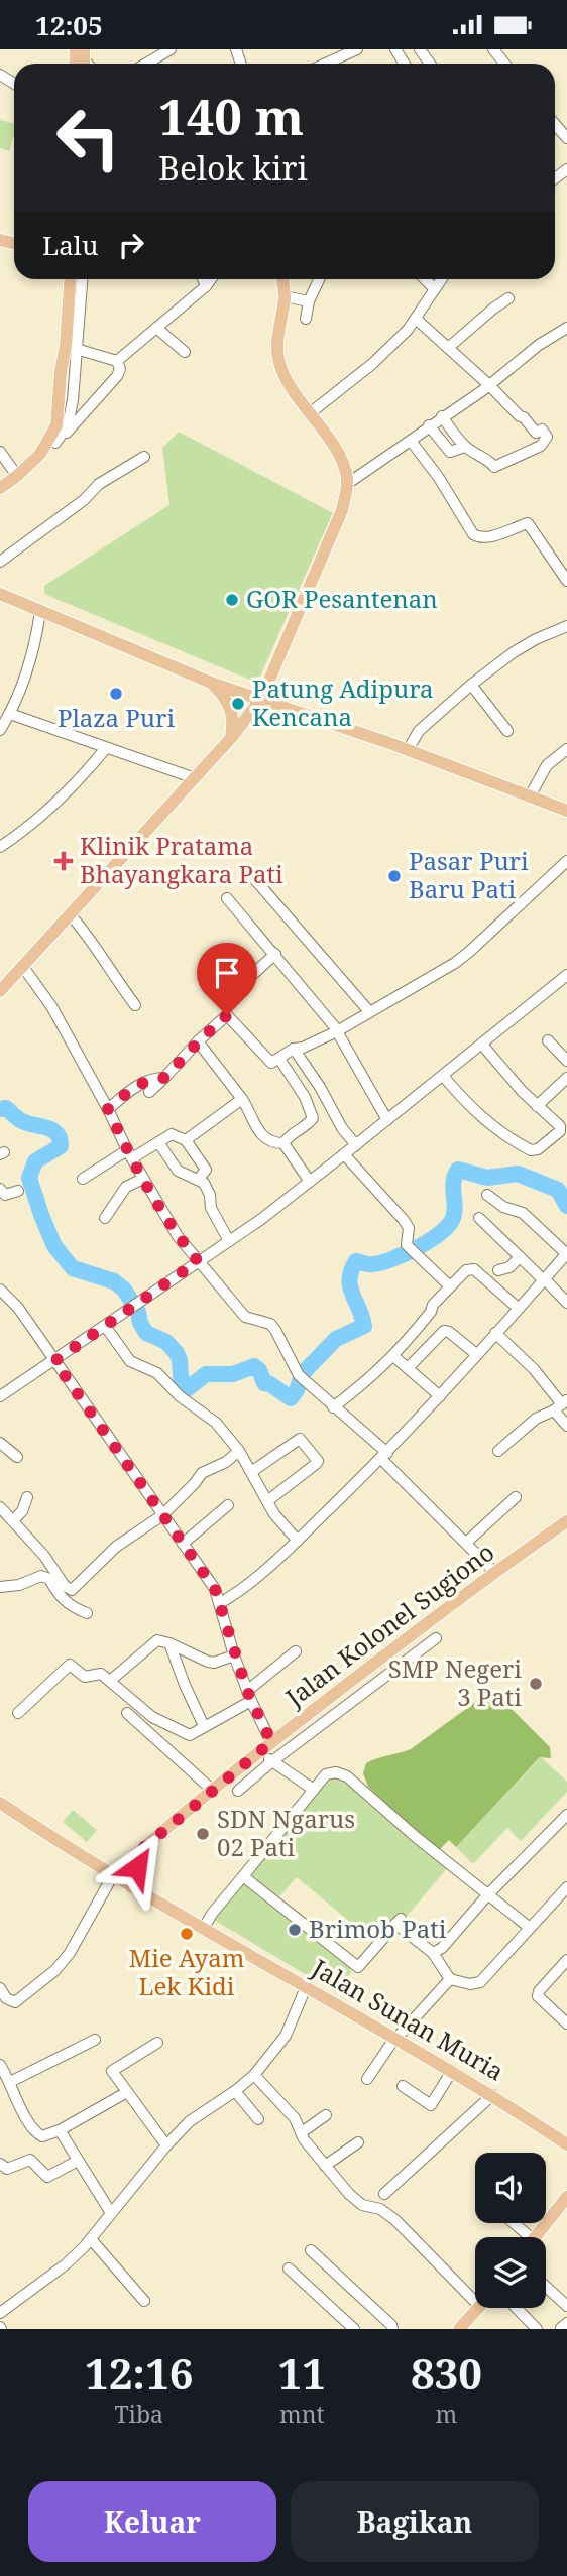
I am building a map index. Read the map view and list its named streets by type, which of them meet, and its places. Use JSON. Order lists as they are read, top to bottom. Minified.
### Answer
{"streets":{"main road":["Jalan Kolonel Sugiono","Jalan Sunan Muria"]},"crossings":[["Jalan Kolonel Sugiono","Jalan Sunan Muria"]],"places":{"other":["GOR Pesantenan","Plaza Puri","Patung Adipura Kencana","Pasar Puri Baru Pati","SMP Negeri 3 Pati","SDN Ngarus 02 Pati","Brimob Pati","Mie Ayam Lek Kidi"],"health":["Klinik Pratama Bhayangkara Pati"]},"page":{"status":"12:05","turn":["140 m","Belok kiri"],"then":"Lalu","eta":["12:16","Tiba","11","mnt","830","m"],"buttons":["Keluar","Bagikan"]}}
